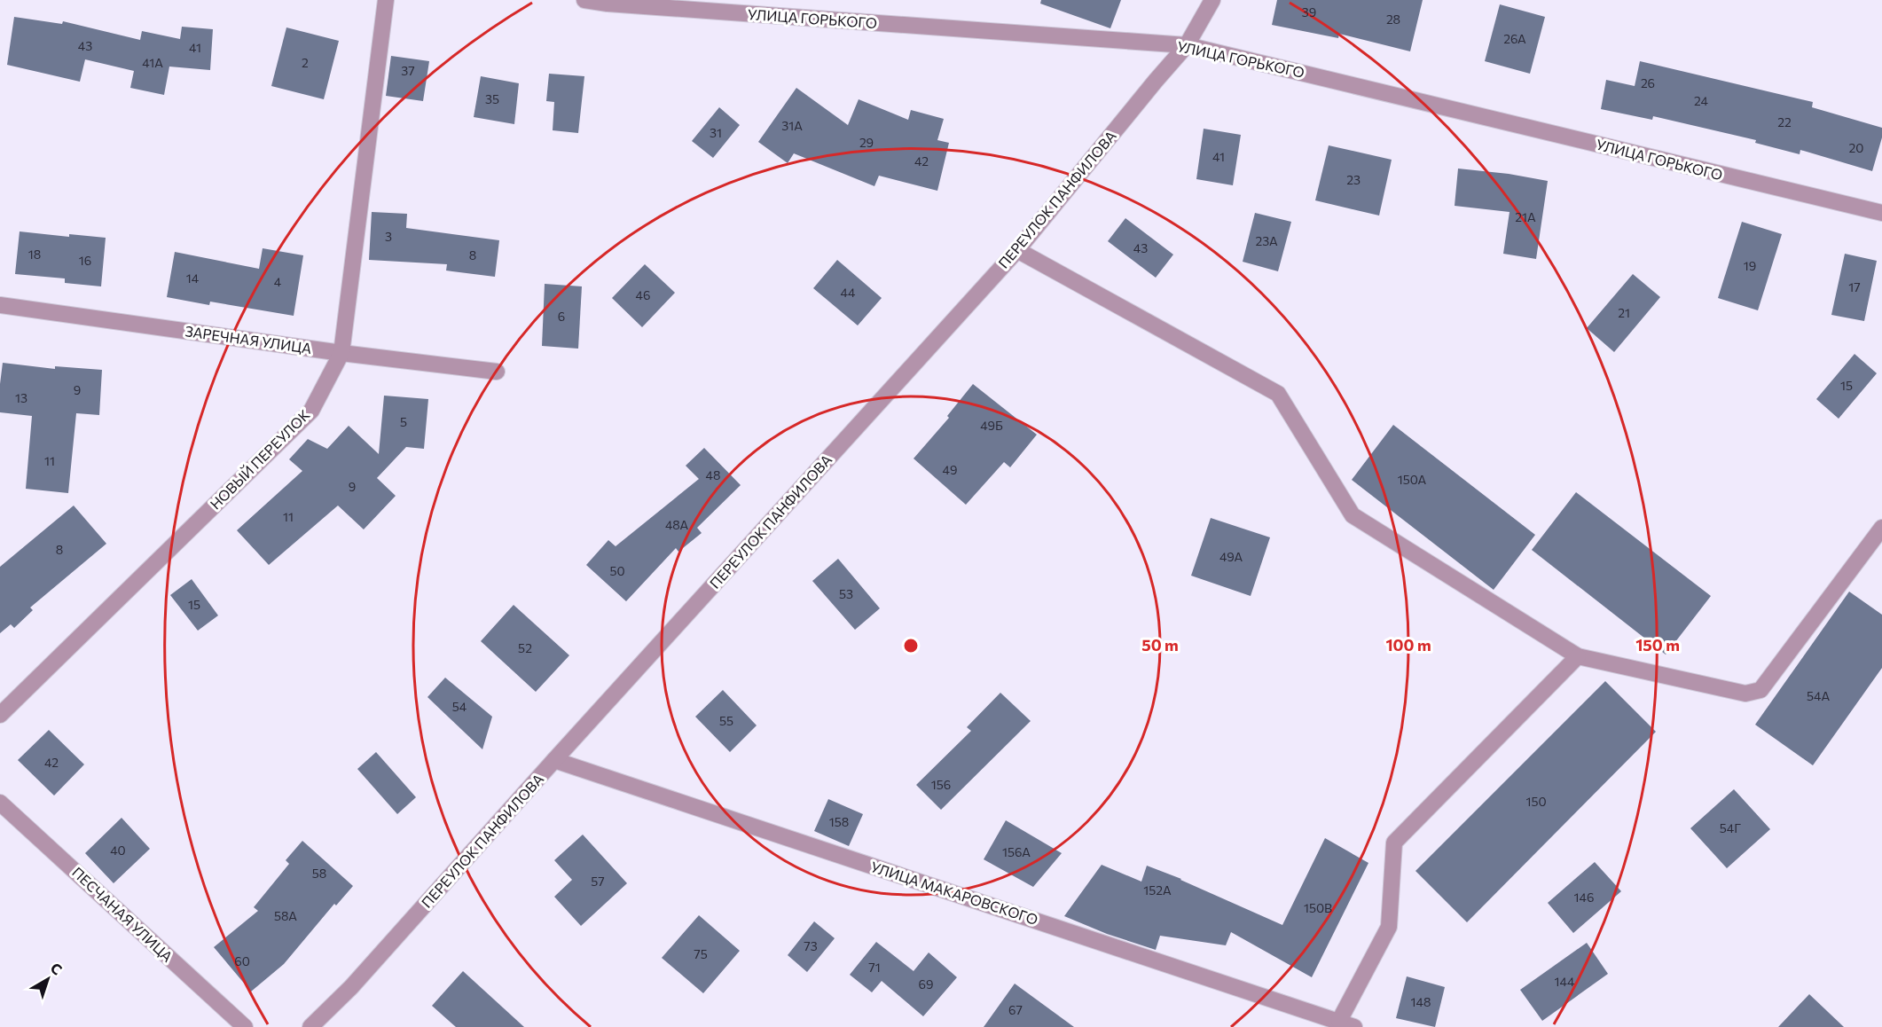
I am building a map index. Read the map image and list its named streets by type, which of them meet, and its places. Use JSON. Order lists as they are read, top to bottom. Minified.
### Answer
{"streets":{"street":["УЛИЦА ГОРЬКОГО","ПЕРЕУЛОК ПАНФИЛОВА","ЗАРЕЧНАЯ УЛИЦА","НОВЫЙ ПЕРЕУЛОК","УЛИЦА МАКАРОВСКОГО","ПЕСЧАНАЯ УЛИЦА"]},"crossings":[["УЛИЦА ГОРЬКОГО","ПЕРЕУЛОК ПАНФИЛОВА"],["ПЕРЕУЛОК ПАНФИЛОВА","УЛИЦА МАКАРОВСКОГО"],["ЗАРЕЧНАЯ УЛИЦА","НОВЫЙ ПЕРЕУЛОК"]],"house_numbers":["39","28","26А","43","41","41А","2","37","26","35","24","22","31А","31","29","20","41","42","23","21А","3","23А","43","18","8","16","19","14","4","17","44","46","21","6","15","9","13","5","49Б","11","49","48","150А","9","11","48А","8","49А","50","53","15","52","54А","54","55","42","156","150","158","54Г","40","156А","58","57","152А","146","150В","58А","73","75","60","71","144","69","148","67"],"north":"top right","rings":["50 m","100 m","150 m"]}
